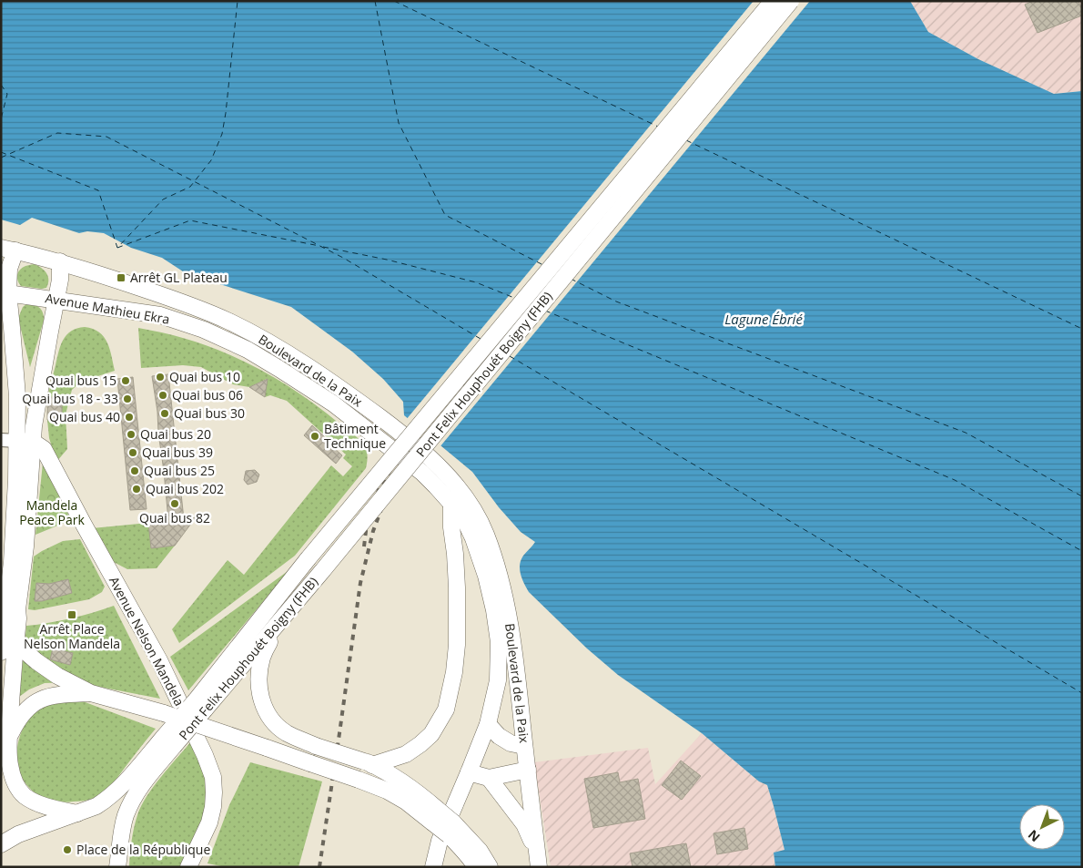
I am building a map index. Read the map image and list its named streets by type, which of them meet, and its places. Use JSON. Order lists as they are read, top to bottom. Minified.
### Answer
{"streets":{"main road":["Avenue Mathieu Ekra","Boulevard de la Paix","Pont Felix Houphouét Boigny (FHB)","Avenue Nelson Mandela"]},"crossings":[["Avenue Mathieu Ekra","Boulevard de la Paix"]],"water":["Lagune Ébrié"],"parks":["Mandela Peace Park"],"places":{"transit":["Arrêt GL Plateau","Arrêt Place Nelson Mandela"],"other":["Quai bus 10","Quai bus 15","Quai bus 06","Quai bus 18 - 33","Quai bus 30","Quai bus 40","Quai bus 20","Bâtiment Technique","Quai bus 39","Quai bus 25","Quai bus 202","Quai bus 82","Place de la République"]},"north":"bottom left"}
